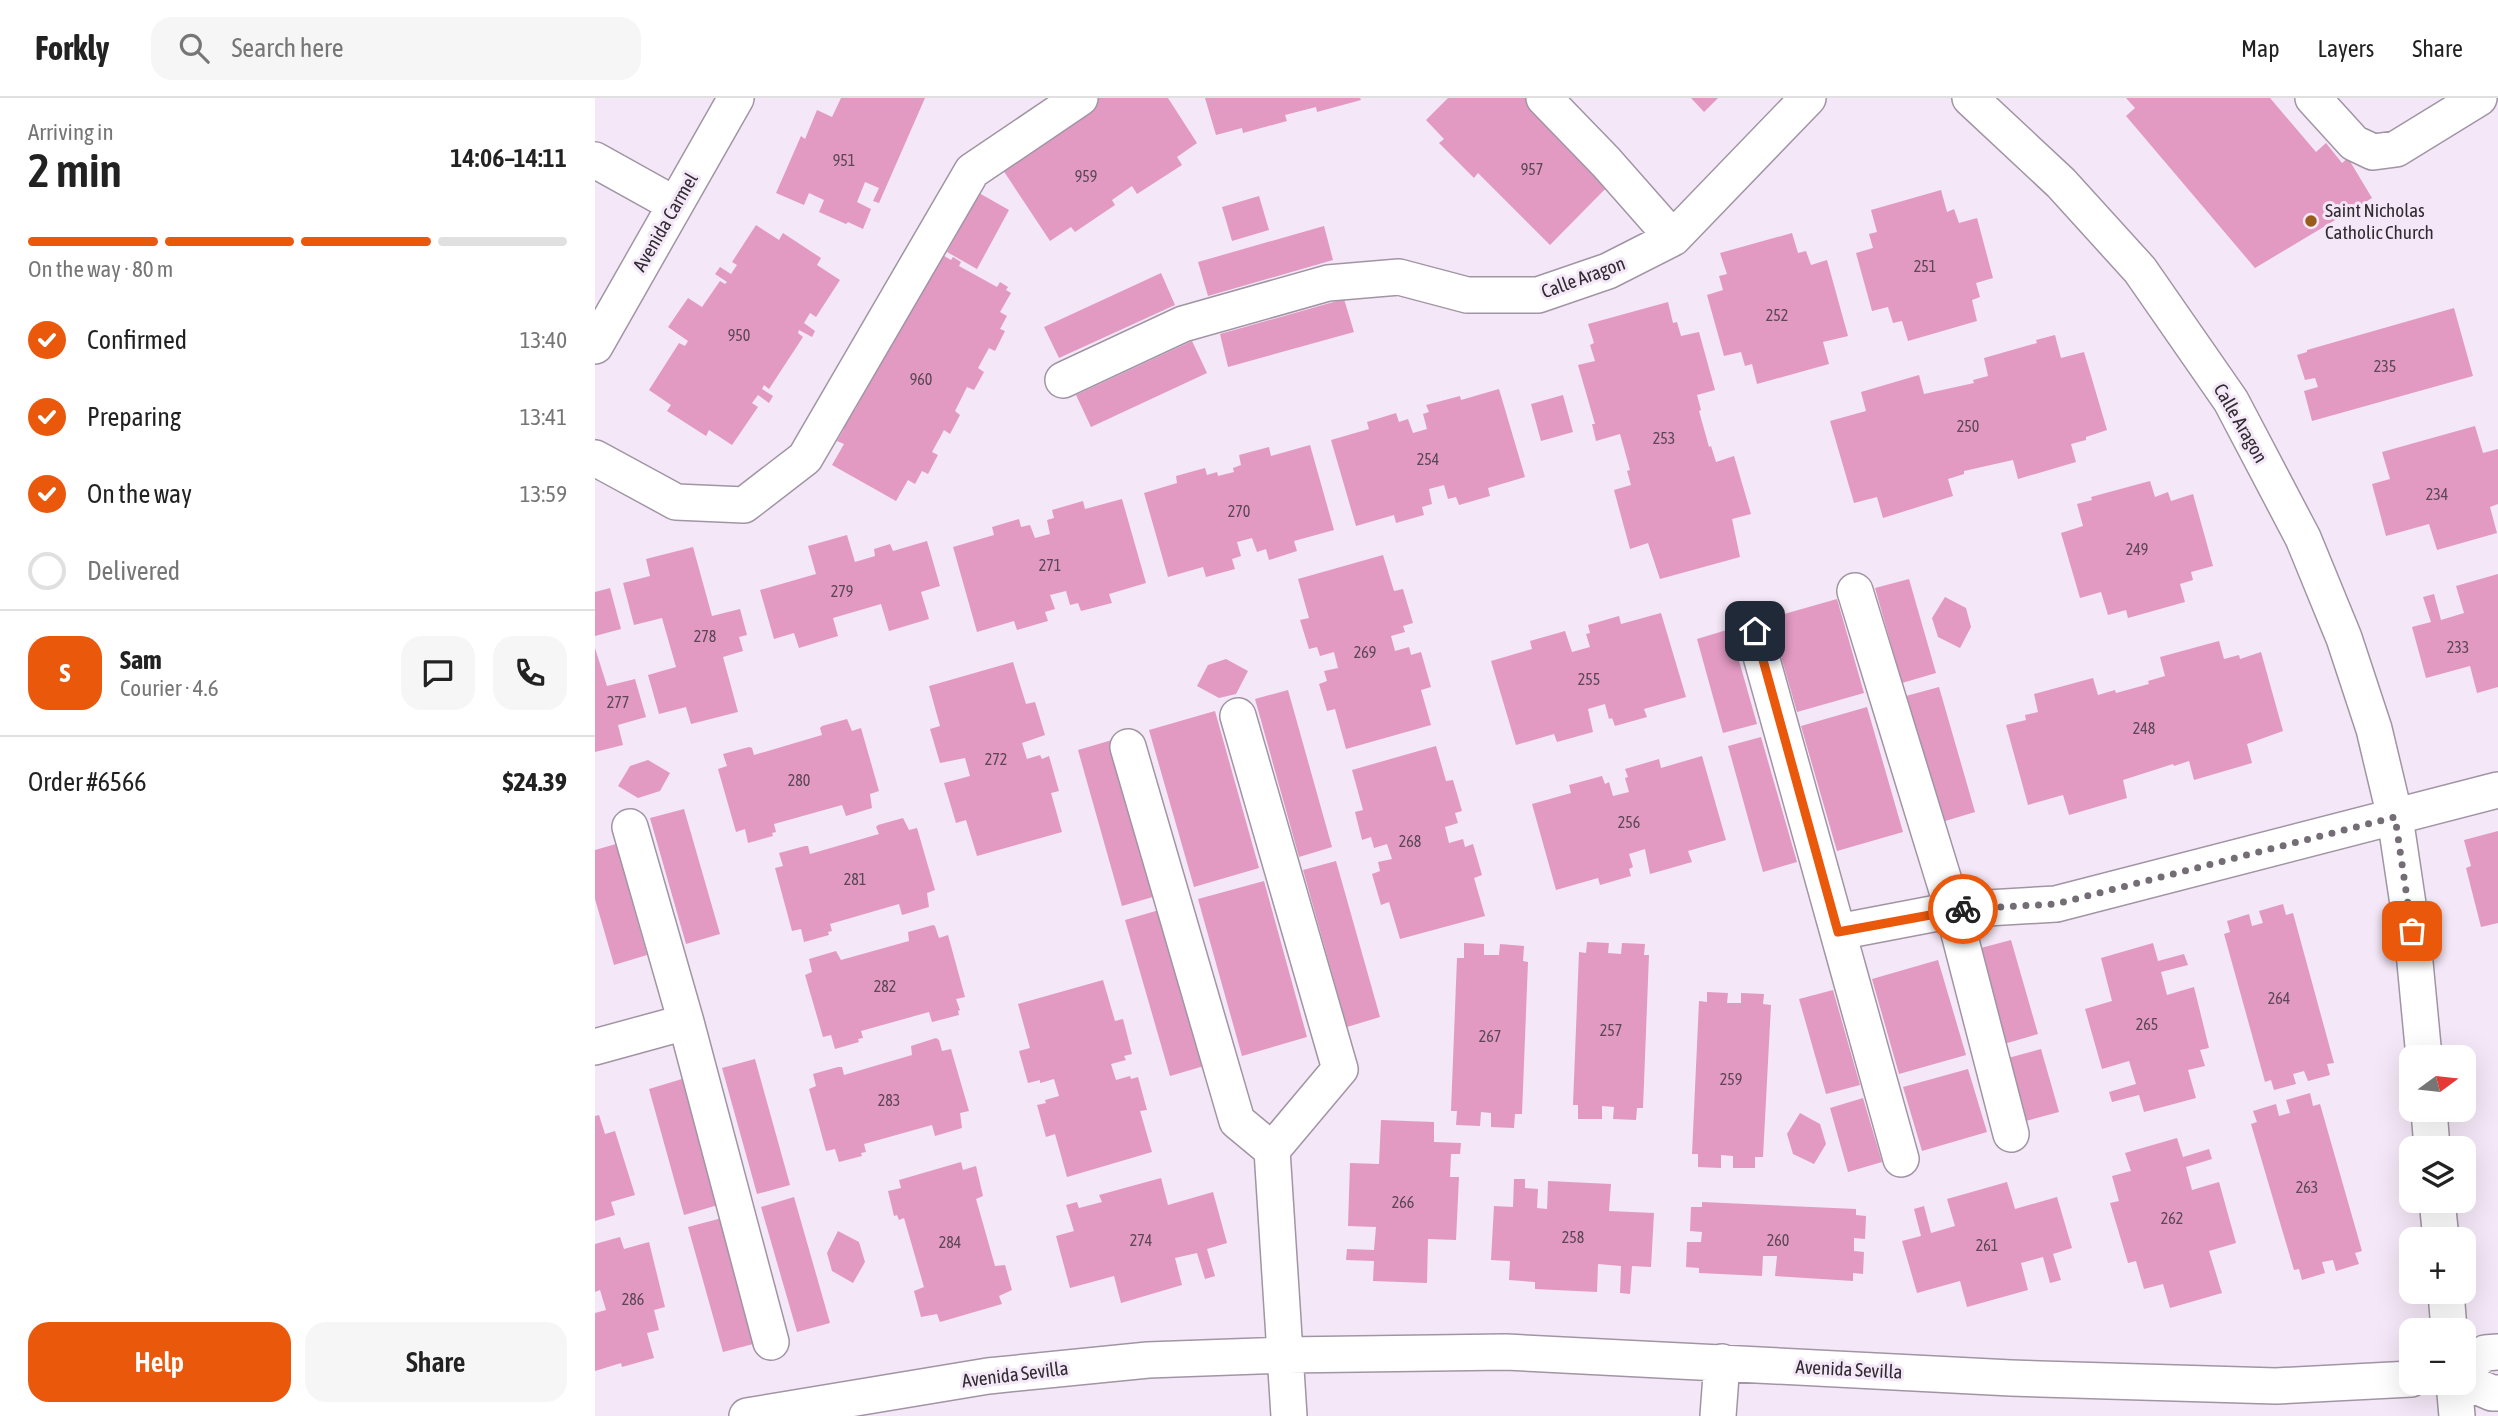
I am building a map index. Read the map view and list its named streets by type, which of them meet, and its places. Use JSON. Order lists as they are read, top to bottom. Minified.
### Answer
{"streets":{"street":["Avenida Carmel","Calle Aragon","Avenida Sevilla"]},"places":["Saint Nicholas Catholic Church"],"house_numbers":["951","957","959","251","252","950","235","960","250","253","254","234","270","249","271","279","278","233","269","255","277","248","272","280","256","268","281","282","264","265","257","267","259","283","263","266","262","258","274","260","284","261","286"],"north":"right","page":{"header":"Forkly","search":"Search here","nav":["Map","Layers","Share"],"heading":["2 min","Arriving in","14:06–14:11"],"panel":["Sam","Courier · 4.6","Order #6566","$24.39"],"bar":"On the way · 80 m","list":[["Confirmed","13:40"],["Preparing","13:41"],["On the way","13:59"],"Delivered"],"round":"S","map_buttons":["+","−"],"buttons":["Help","Share"]}}
